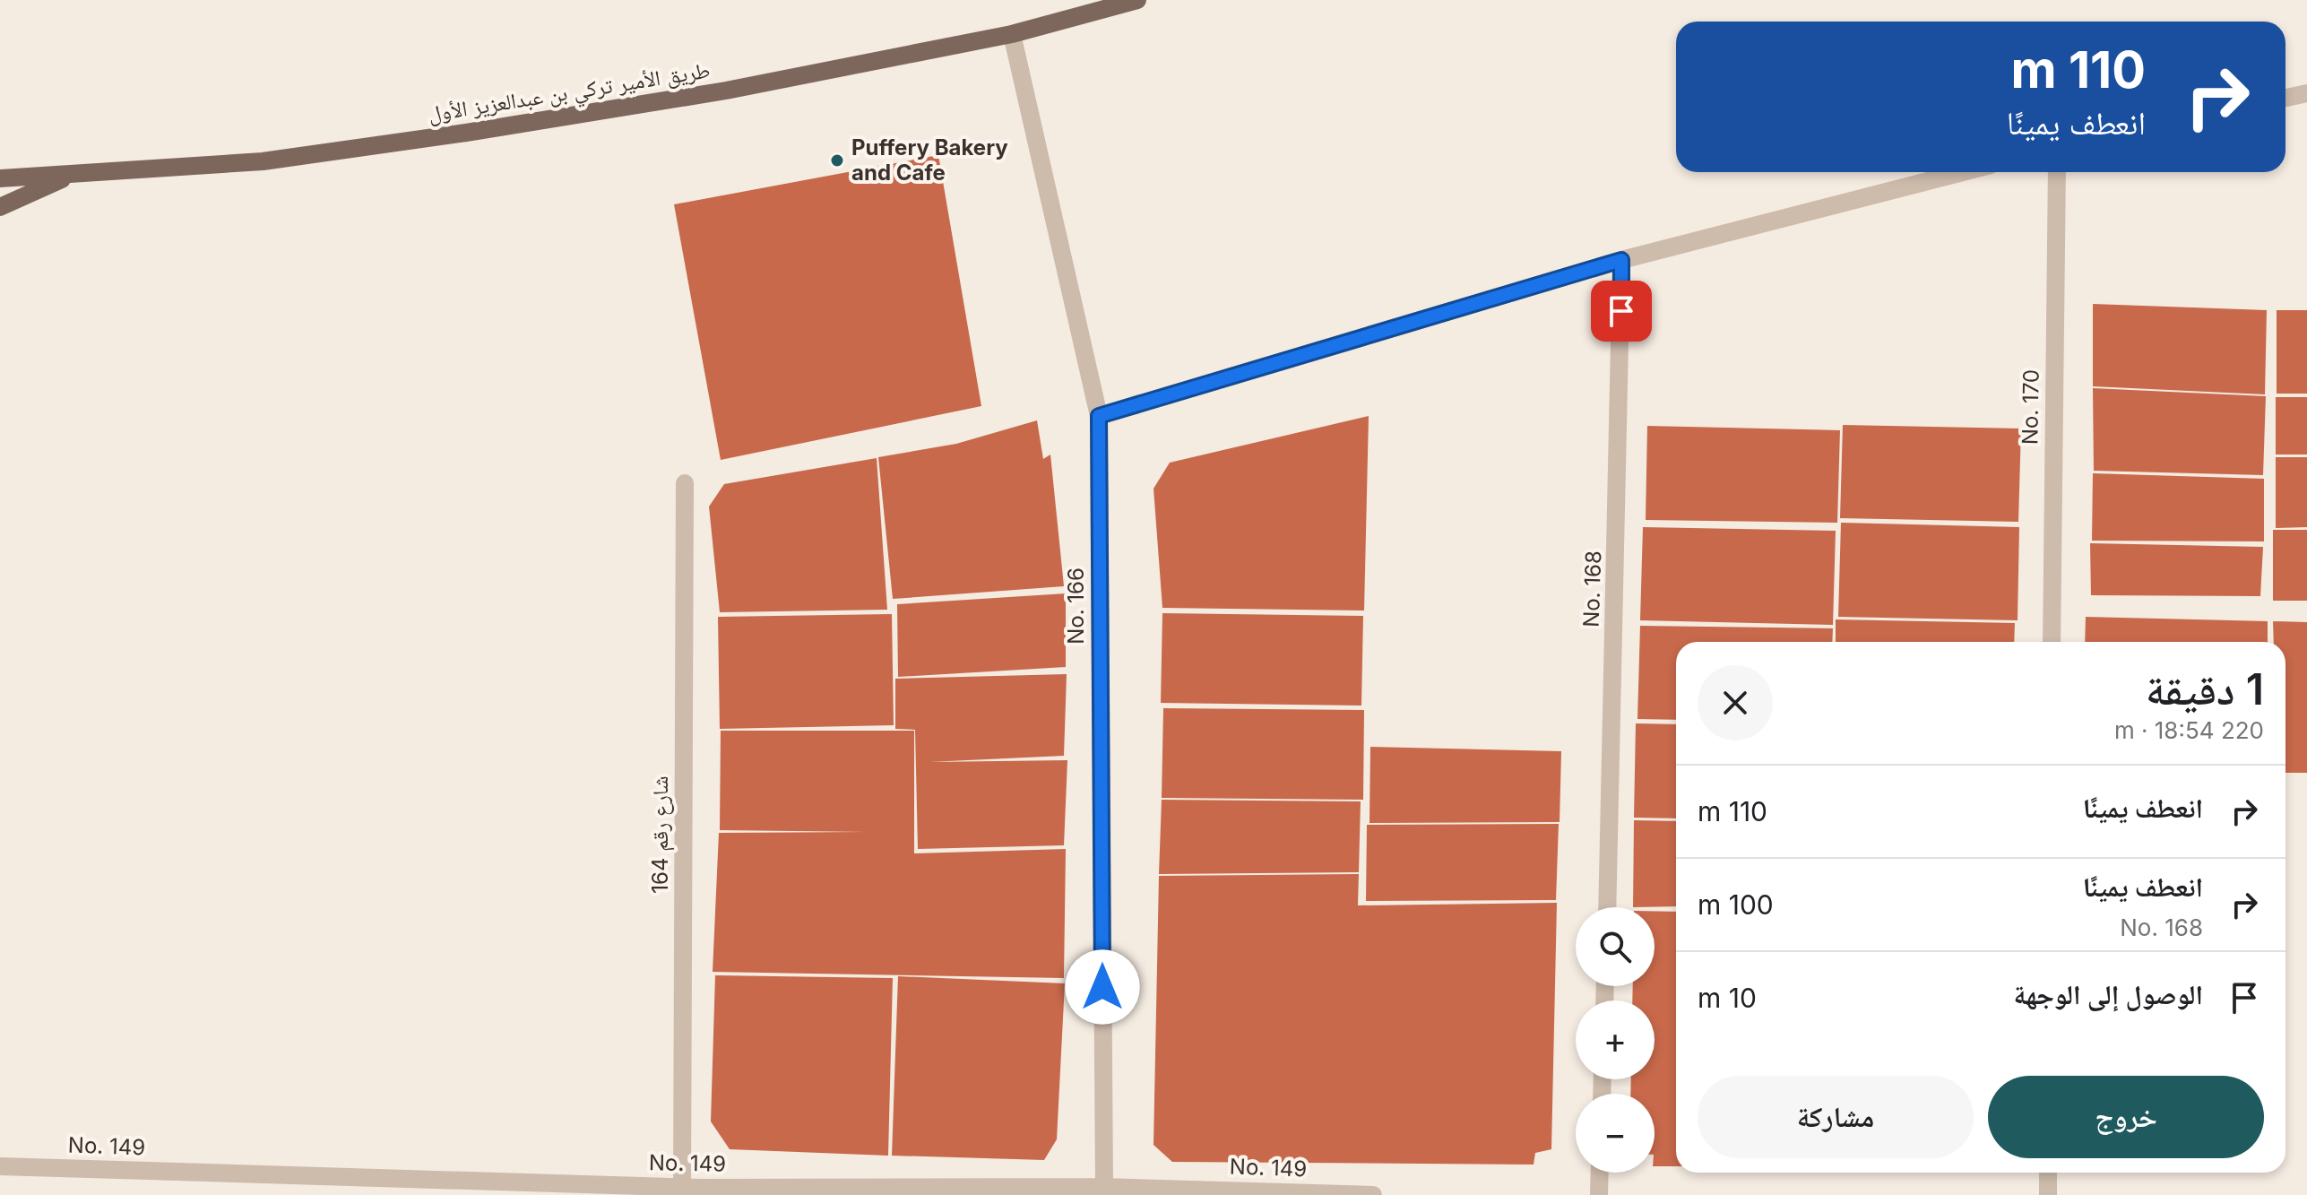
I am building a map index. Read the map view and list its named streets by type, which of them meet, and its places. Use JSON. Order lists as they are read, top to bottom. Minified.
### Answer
{"streets":{"main road":["طريق الأمير تركي بن عبدالعزيز الأول"],"street":["No. 170","No. 168","No. 166","شارع رقم 164","No. 149"]},"crossings":[["طريق الأمير تركي بن عبدالعزيز الأول","No. 166"],["No. 166","No. 149"],["شارع رقم 164","No. 149"]],"places":["Puffery Bakery and Cafe"],"page":{"turn":["110 m","انعطف يمينًا"],"heading":["1 دقيقة","220 m · 18:54"],"list":[{"name":"انعطف يمينًا","value":"110 m"},{"name":"انعطف يمينًا","note":"No. 168","value":"100 m"},{"name":"الوصول إلى الوجهة","value":"10 m"}],"map_buttons":["+","−"],"buttons":["خروج","مشاركة"]}}
